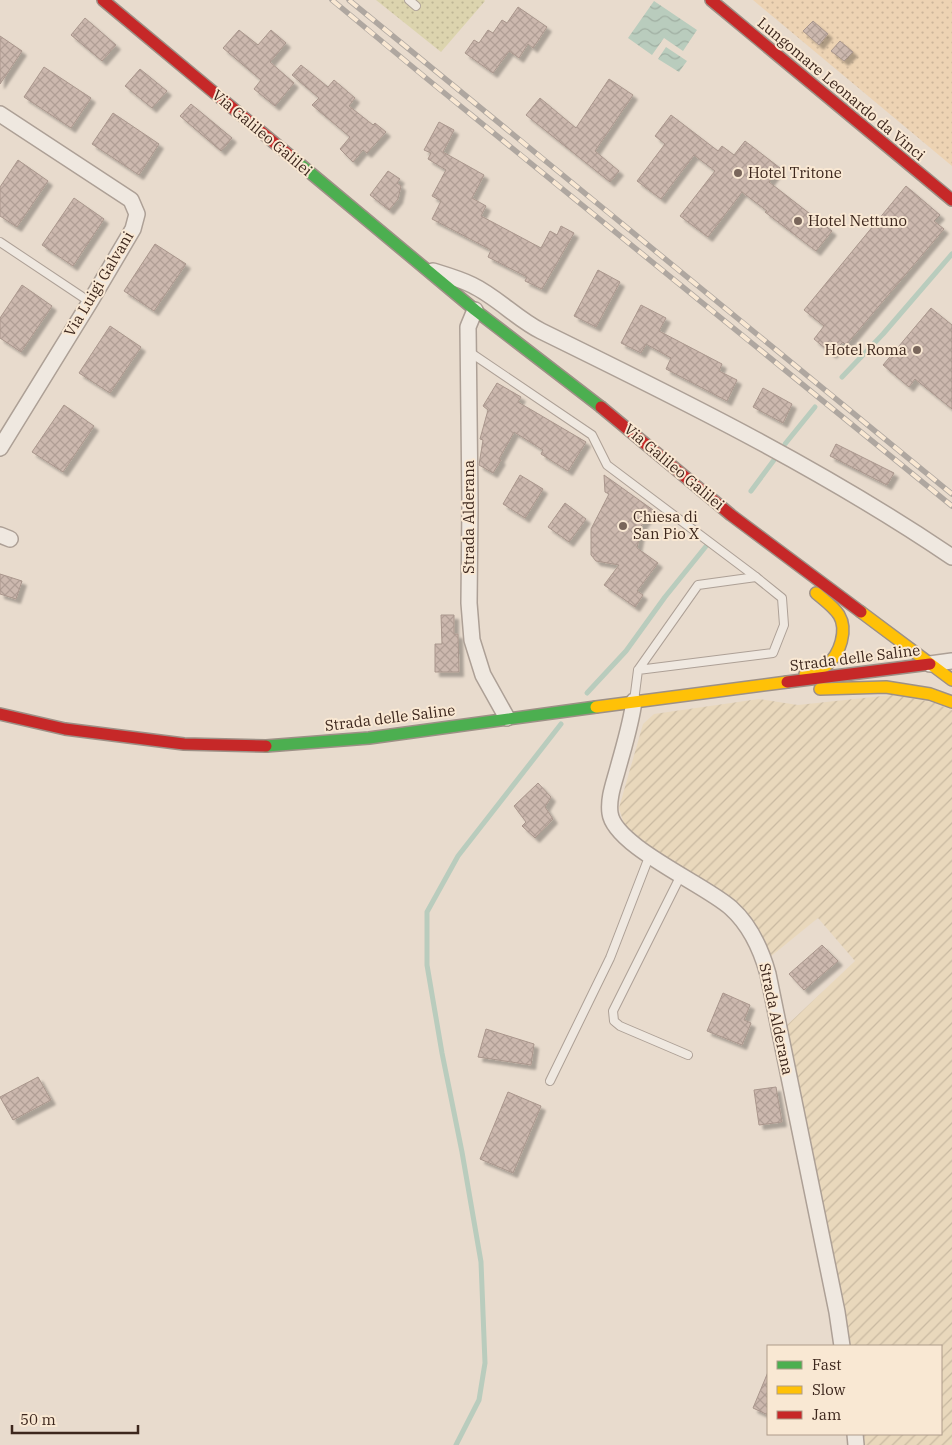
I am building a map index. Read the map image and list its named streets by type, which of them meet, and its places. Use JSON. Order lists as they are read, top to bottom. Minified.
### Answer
{"streets":{"street":["Lungomare Leonardo da Vinci","Via Galileo Galilei","Via Luigi Galvani","Strada Alderana","Strada delle Saline"]},"crossings":[["Via Galileo Galilei","Strada Alderana"],["Via Galileo Galilei","Strada delle Saline"],["Strada Alderana","Strada delle Saline"]],"places":["Hotel Tritone","Hotel Nettuno","Hotel Roma","Chiesa di San Pio X"],"legend":["Fast","Slow","Jam"],"scale_bar":"50 m"}
